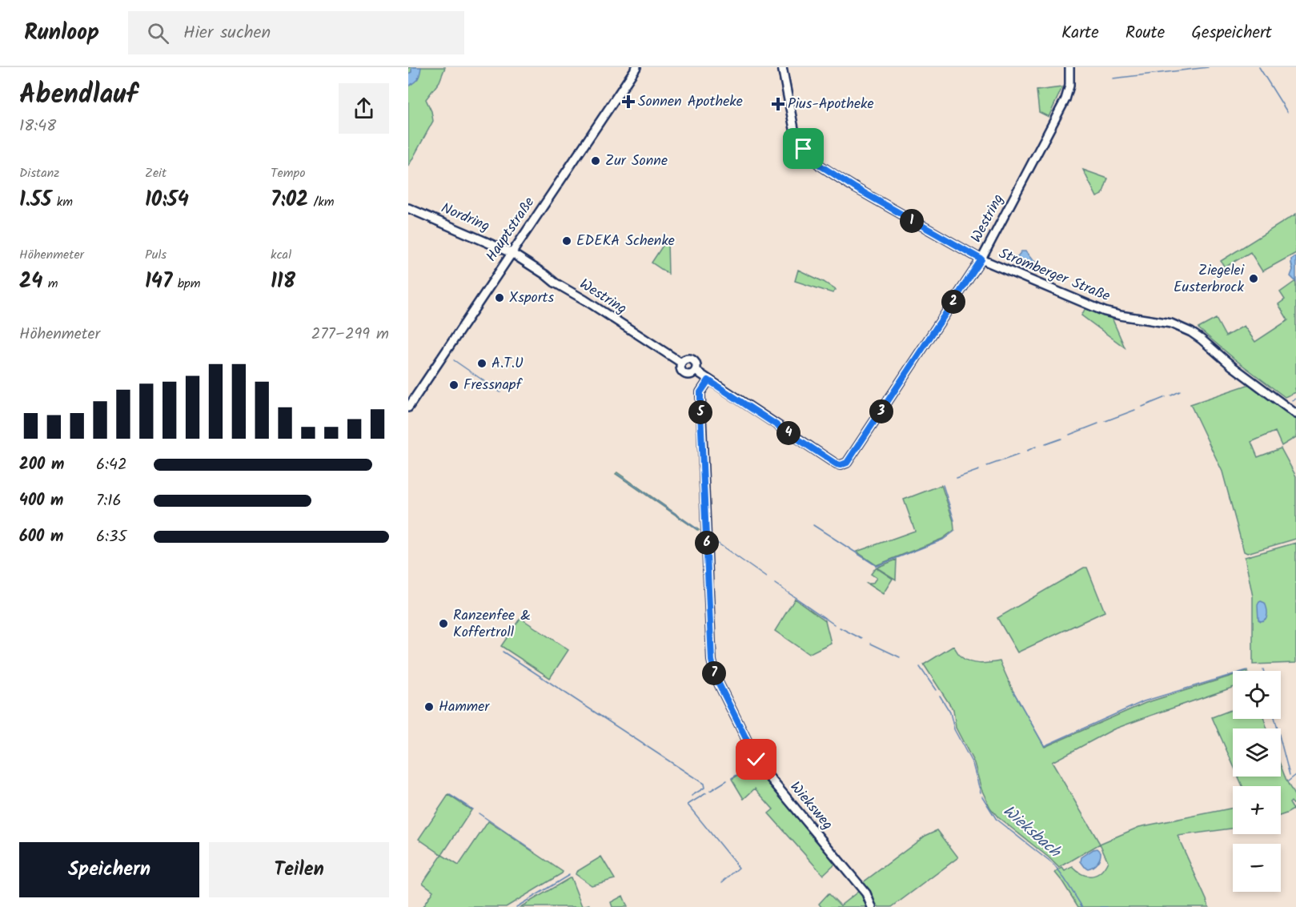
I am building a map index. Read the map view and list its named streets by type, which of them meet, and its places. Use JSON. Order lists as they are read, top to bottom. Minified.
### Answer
{"streets":{"main road":["Nordring","Westring","Hauptstraße","Stromberger Straße","Wieksweg"]},"crossings":[["Nordring","Westring"],["Nordring","Hauptstraße"],["Westring","Hauptstraße"],["Westring","Stromberger Straße"],["Westring","Wieksweg"]],"water":["Wieksbach"],"places":{"health":["Sonnen Apotheke","Pius-Apotheke"],"other":["Zur Sonne","EDEKA Schenke","Ziegelei Eusterbrock","Xsports","A.T.U","Fressnapf","Ranzenfee & Koffertroll","Hammer"]},"page":{"header":"Runloop","search":"Hier suchen","nav":["Karte","Route","Gespeichert"],"heading":["Abendlauf","18:48"],"stats":[["Distanz","1.55 km"],["Zeit","10:54"],["Tempo","7:02 /km"],["Höhenmeter","24 m"],["Puls","147 bpm"],["kcal","118"]],"pins":["1","2","3","5","4","6","7"],"chart":["Höhenmeter","277–299 m"],"list":[{"name":"200 m","note":"6:42"},{"name":"400 m","note":"7:16"},{"name":"600 m","note":"6:35"}],"map_buttons":["+","−"],"buttons":["Speichern","Teilen"]}}
